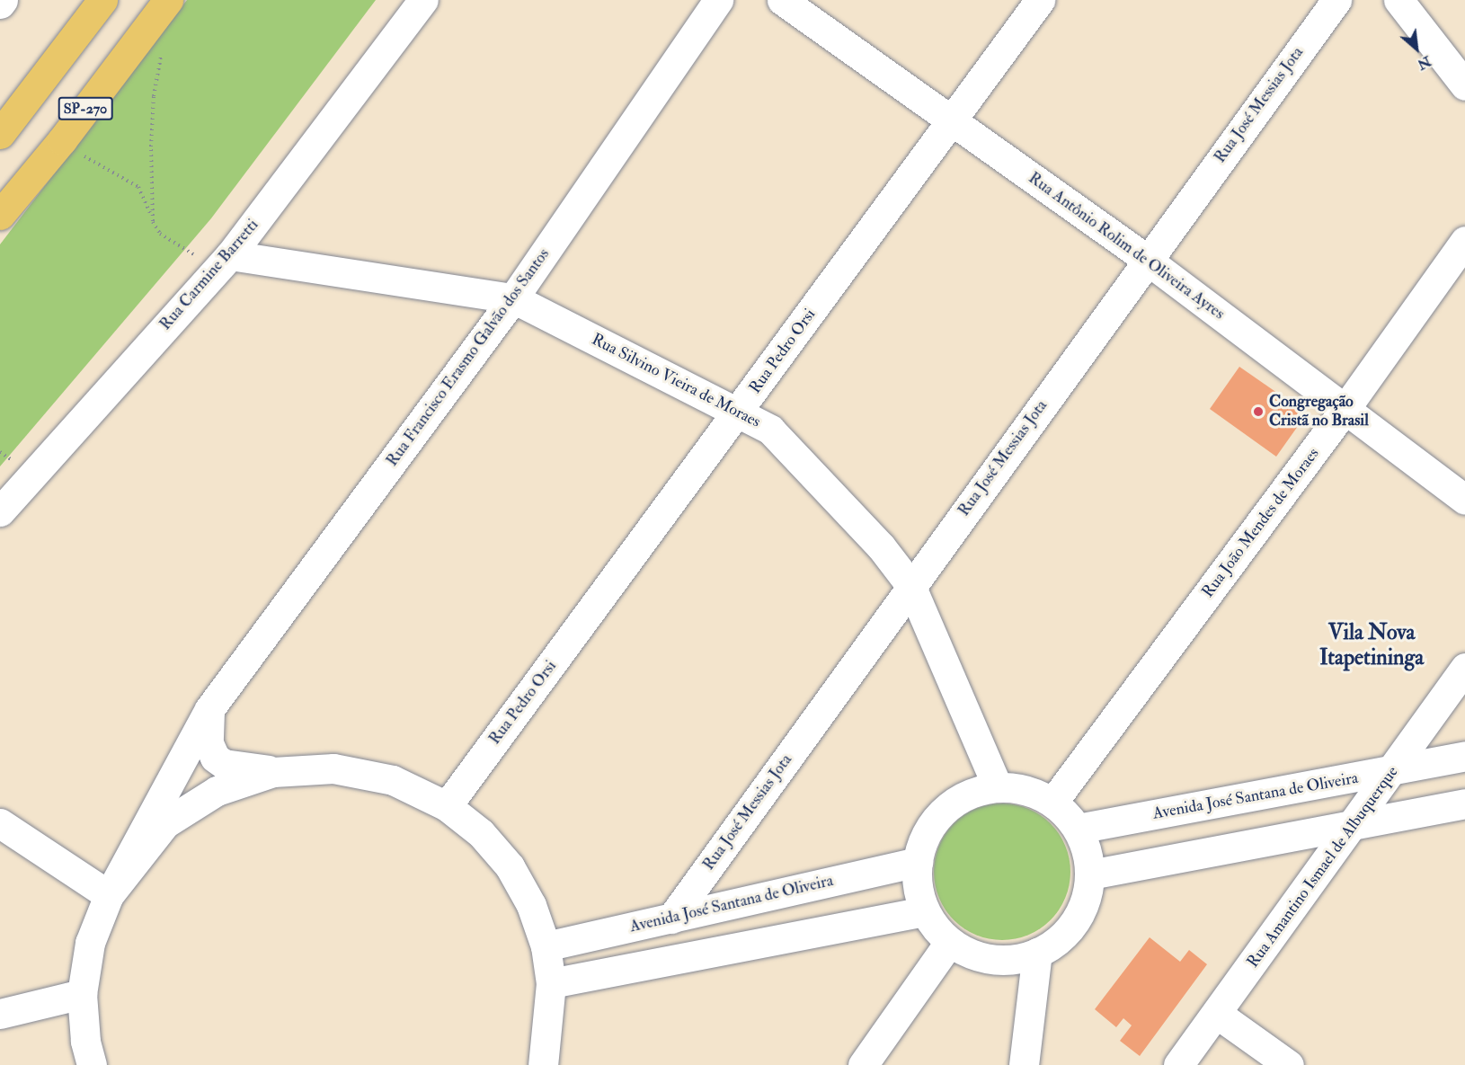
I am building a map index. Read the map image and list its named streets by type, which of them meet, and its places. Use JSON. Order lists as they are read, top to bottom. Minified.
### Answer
{"streets":{"highway":["SP-270"],"street":["Rua José Messias Jota","Rua Antônio Rolim de Oliveira Ayres","Rua Carmine Barretti","Rua Pedro Orsi","Rua Francisco Erasmo Galvão dos Santos","Rua Silvino Vieira de Moraes","Rua João Mendes de Moraes","Avenida José Santana de Oliveira","Rua Amantino Ismael de Albuquerque"]},"crossings":[["Rua José Messias Jota","Rua Antônio Rolim de Oliveira Ayres"],["Rua José Messias Jota","Rua Silvino Vieira de Moraes"],["Rua José Messias Jota","Avenida José Santana de Oliveira"],["Rua Antônio Rolim de Oliveira Ayres","Rua Pedro Orsi"],["Rua Antônio Rolim de Oliveira Ayres","Rua João Mendes de Moraes"],["Rua Carmine Barretti","Rua Silvino Vieira de Moraes"],["Rua Pedro Orsi","Rua Silvino Vieira de Moraes"],["Rua Francisco Erasmo Galvão dos Santos","Rua Silvino Vieira de Moraes"],["Rua Silvino Vieira de Moraes","Rua João Mendes de Moraes"],["Rua Silvino Vieira de Moraes","Avenida José Santana de Oliveira"],["Rua João Mendes de Moraes","Avenida José Santana de Oliveira"],["Avenida José Santana de Oliveira","Rua Amantino Ismael de Albuquerque"]],"districts":["Vila Nova Itapetininga"],"places":["Congregação Cristã no Brasil"],"north":"bottom right"}
